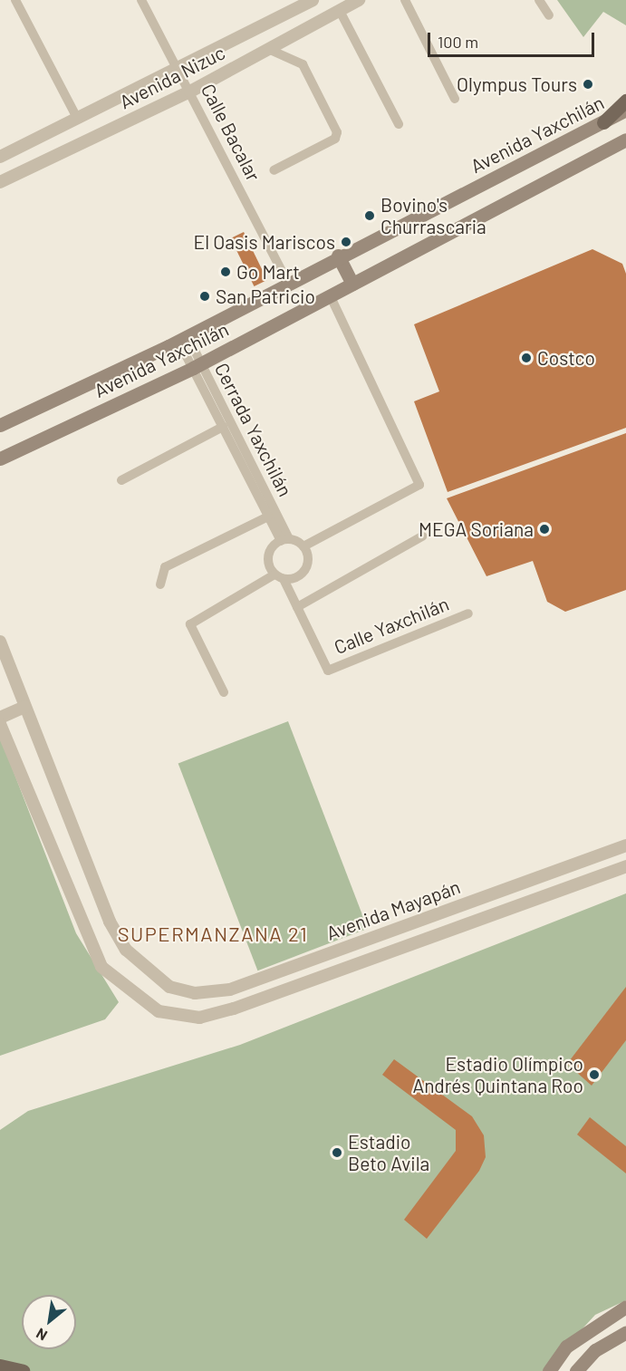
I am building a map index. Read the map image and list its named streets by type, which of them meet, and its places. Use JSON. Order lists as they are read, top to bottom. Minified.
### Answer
{"streets":{"main road":["Avenida Yaxchilán"],"street":["Avenida Nizuc","Calle Bacalar","Cerrada Yaxchilán","Calle Yaxchilán","Avenida Mayapán"]},"crossings":[["Avenida Nizuc","Calle Bacalar"],["Calle Bacalar","Avenida Yaxchilán"],["Avenida Yaxchilán","Cerrada Yaxchilán"]],"districts":["SUPERMANZANA 21"],"places":["Olympus Tours","Bovino's Churrascaria","El Oasis Mariscos","Go Mart","San Patricio","Costco","MEGA Soriana","Estadio Olímpico Andrés Quintana Roo","Estadio Beto Avila"],"scale_bar":"100 m","north":"bottom left"}
